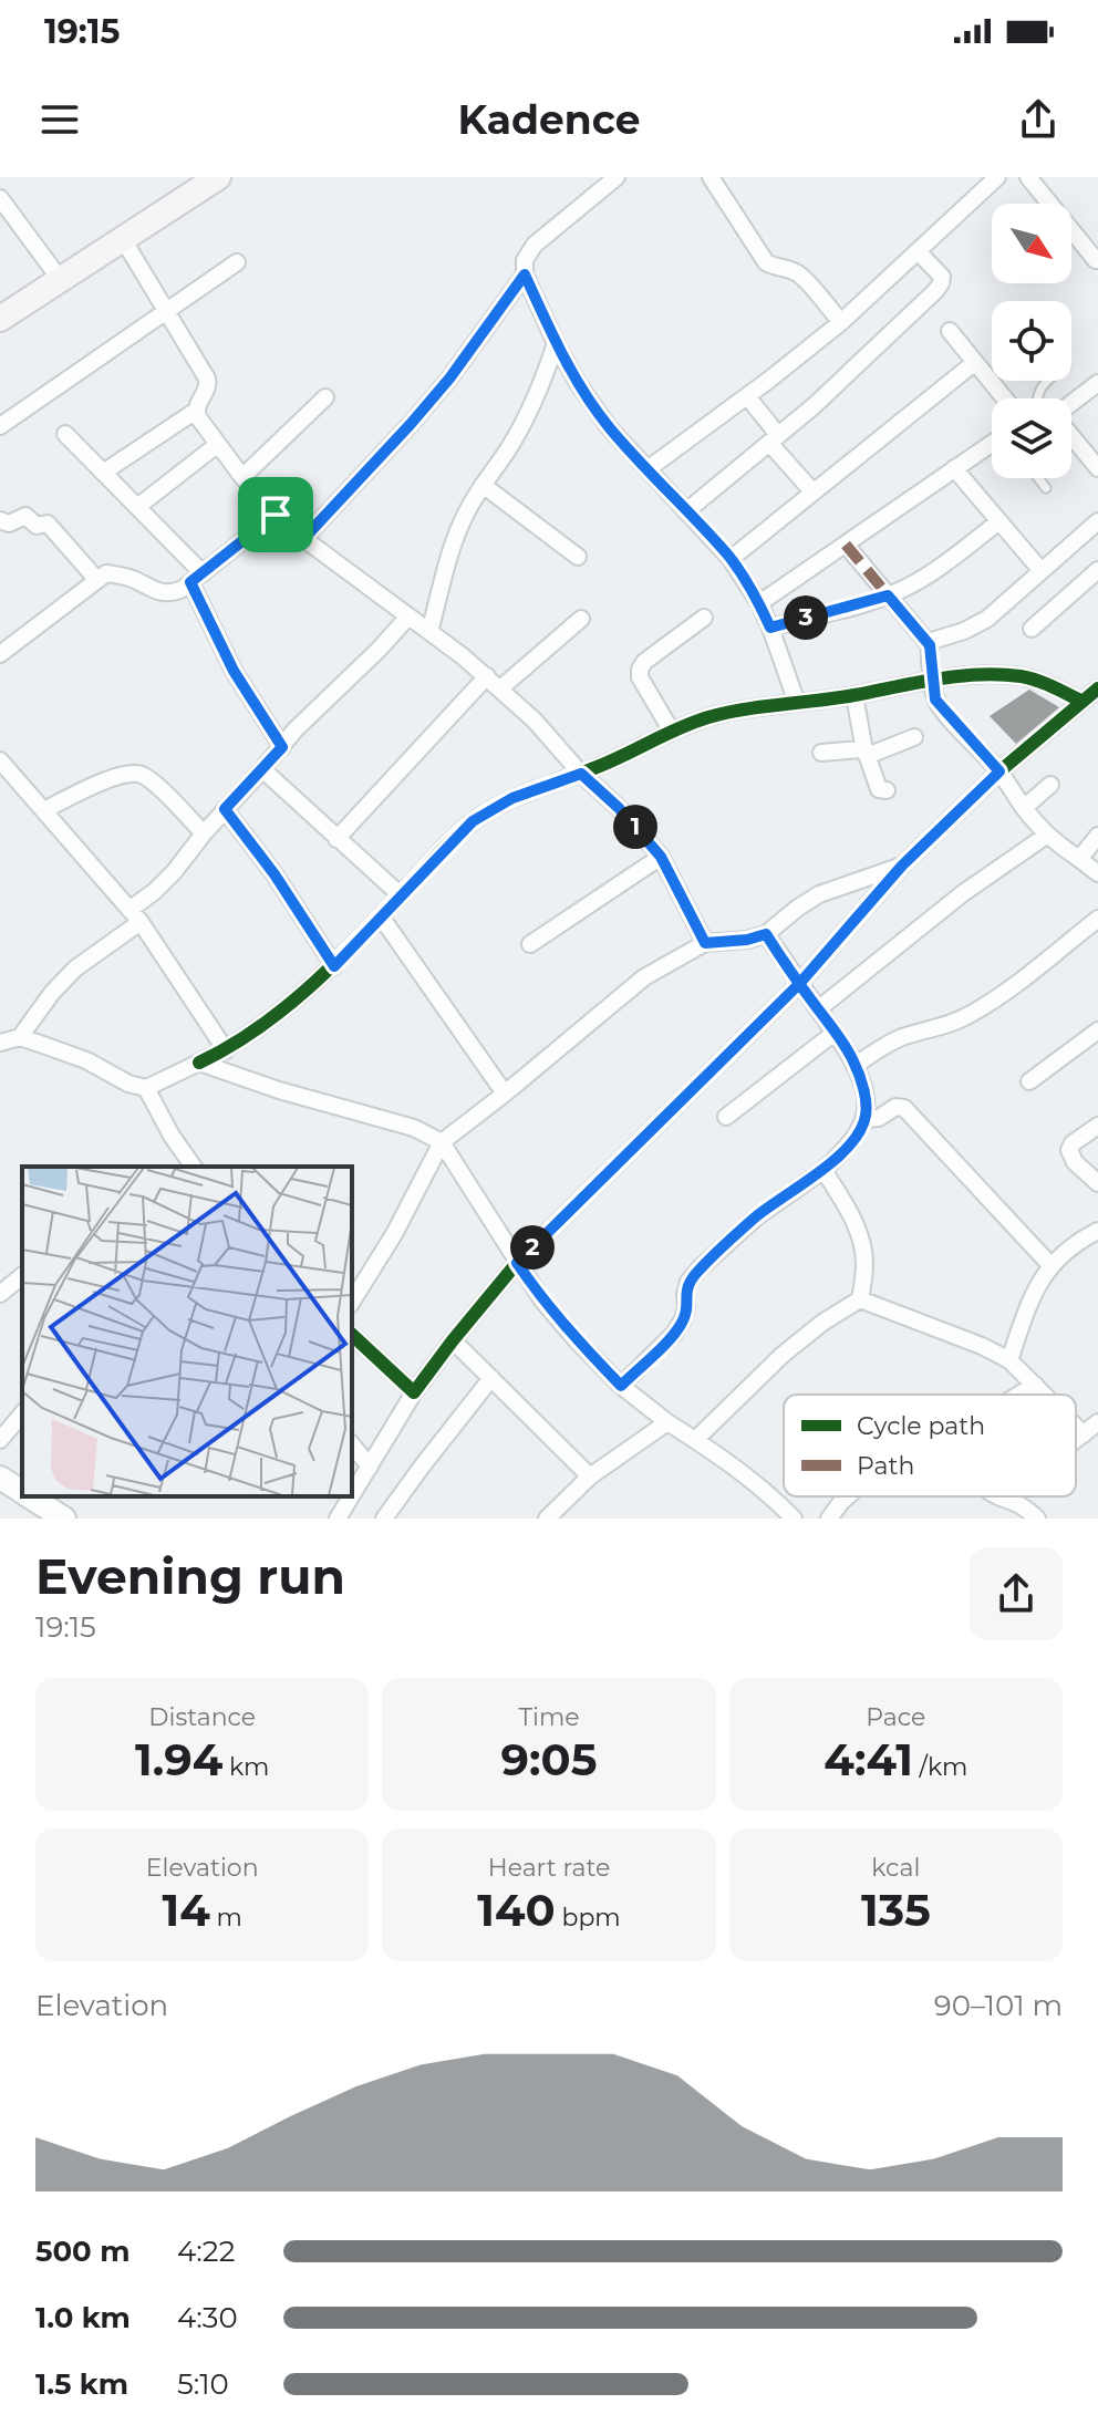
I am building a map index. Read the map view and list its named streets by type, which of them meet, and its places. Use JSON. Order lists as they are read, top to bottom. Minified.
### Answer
{"legend":["Cycle path","Path"],"north":"bottom right","page":{"status":"19:15","header":"Kadence","pins":["3","1","2"],"heading":["Evening run","19:15"],"stats":[["Distance","1.94 km"],["Time","9:05"],["Pace","4:41 /km"],["Elevation","14 m"],["Heart rate","140 bpm"],["kcal","135"]],"chart":["Elevation","90–101 m"],"list":[{"name":"500 m","note":"4:22"},{"name":"1.0 km","note":"4:30"},{"name":"1.5 km","note":"5:10"}]}}
